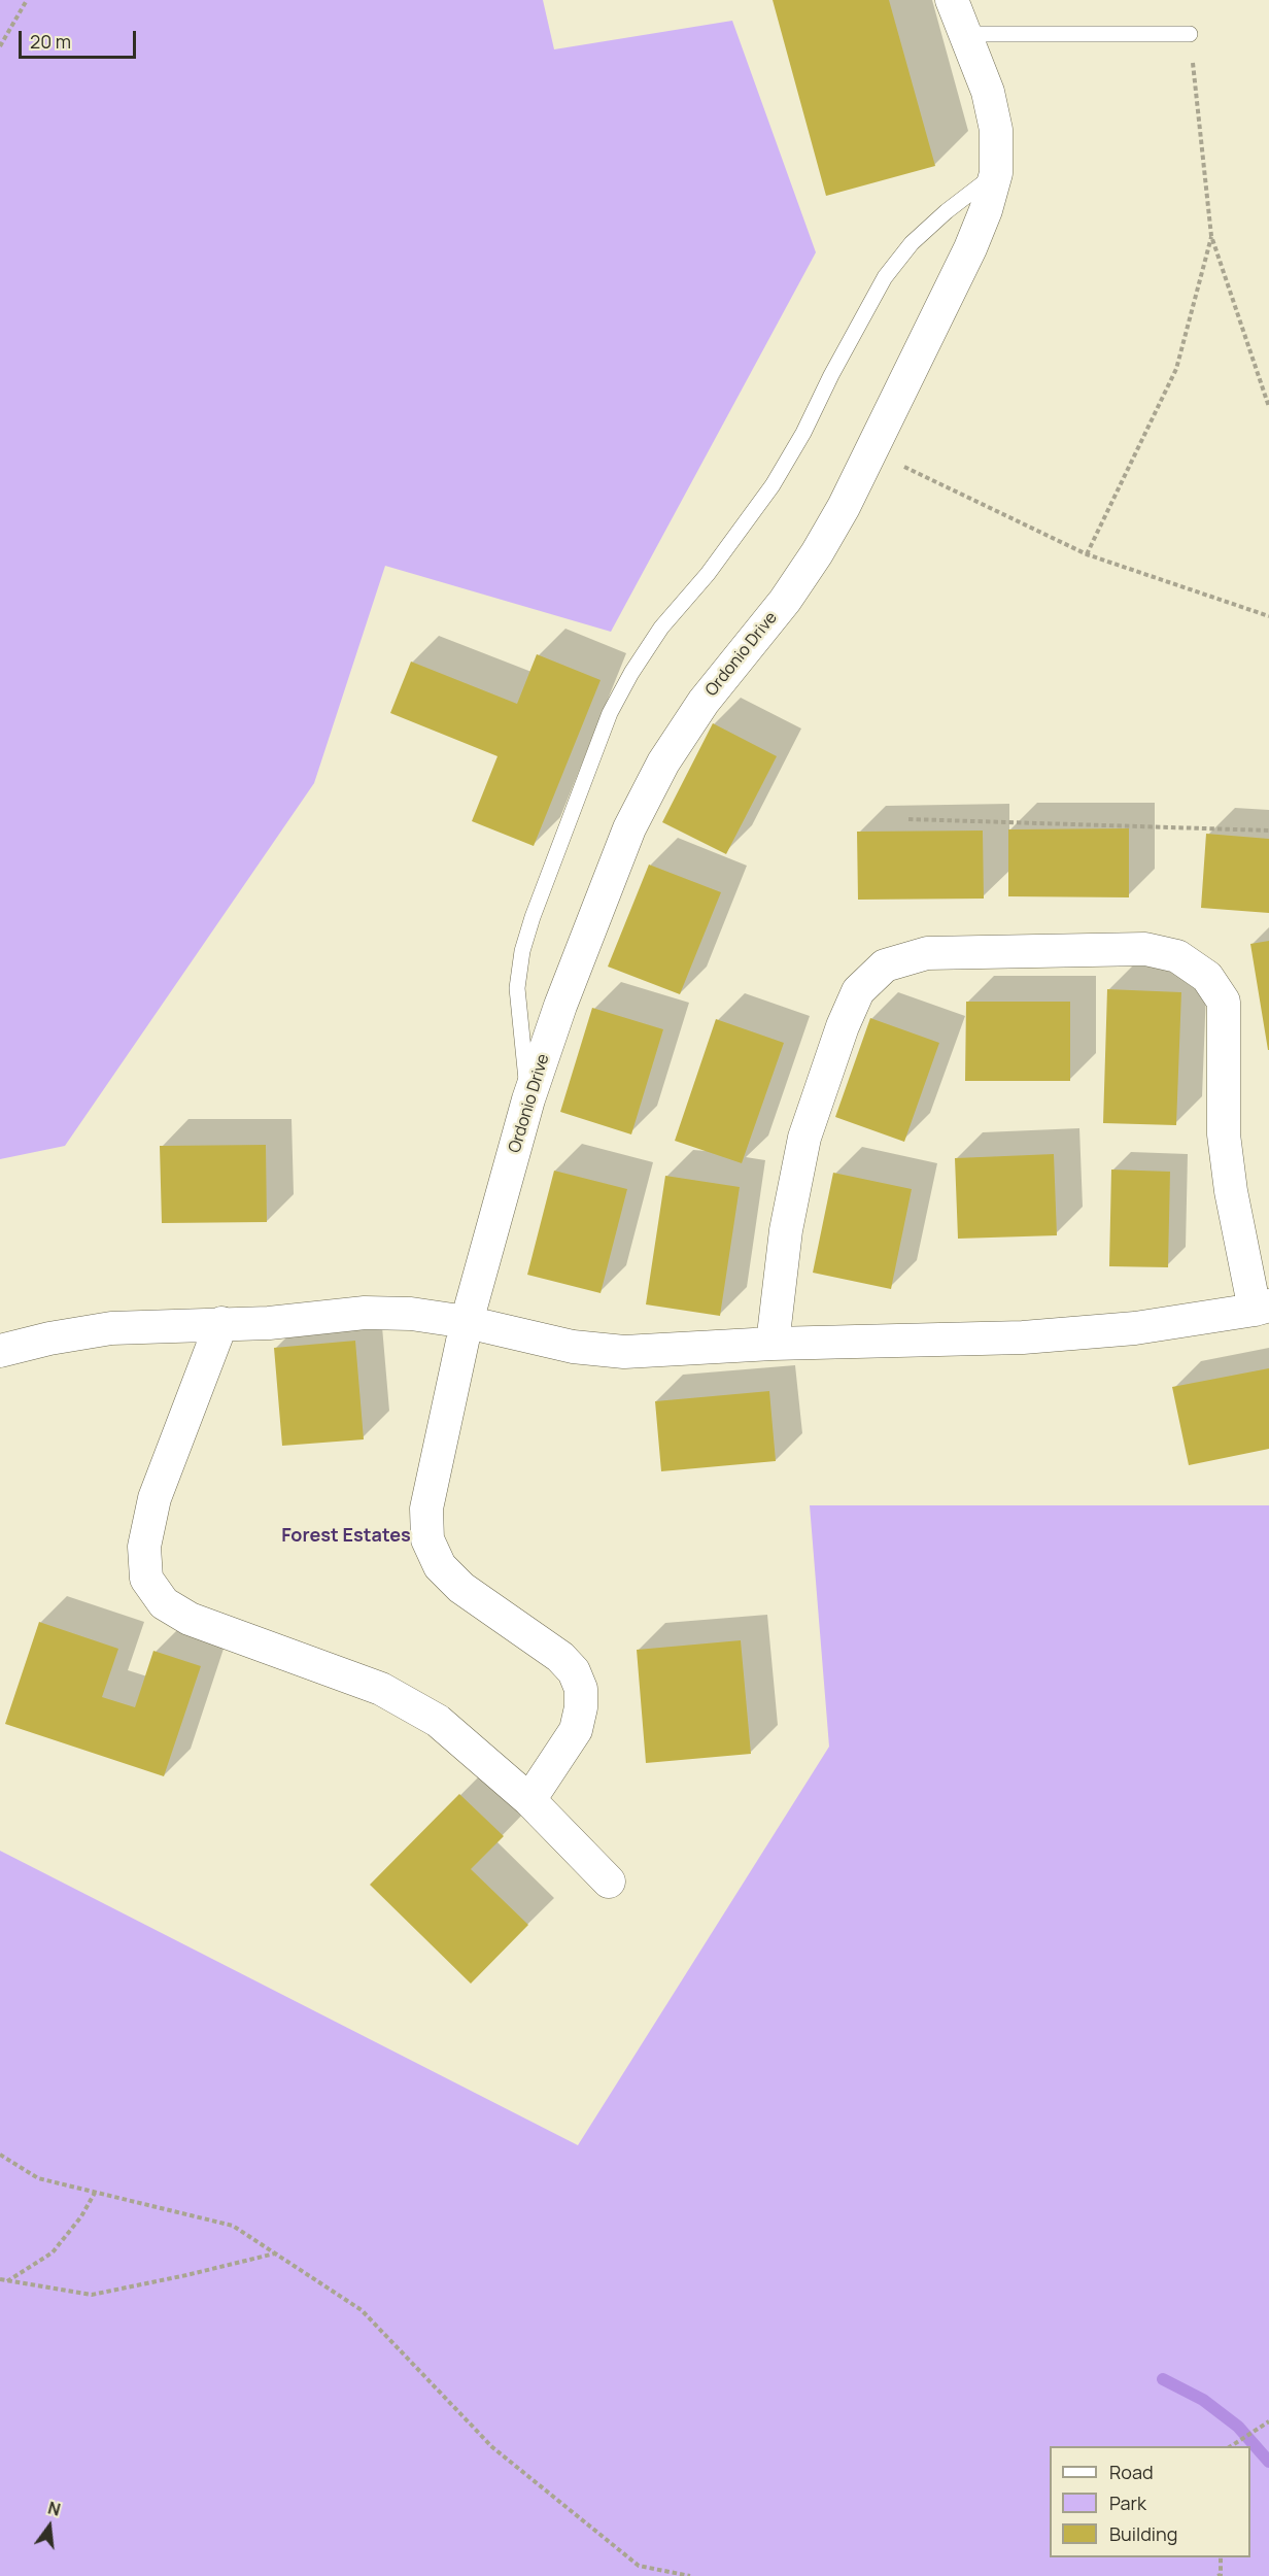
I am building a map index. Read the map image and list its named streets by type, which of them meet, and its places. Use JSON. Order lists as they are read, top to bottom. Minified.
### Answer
{"streets":{"street":["Ordonio Drive"]},"districts":["Forest Estates"],"legend":["Road","Park","Building"],"scale_bar":"20 m","north":"top"}
